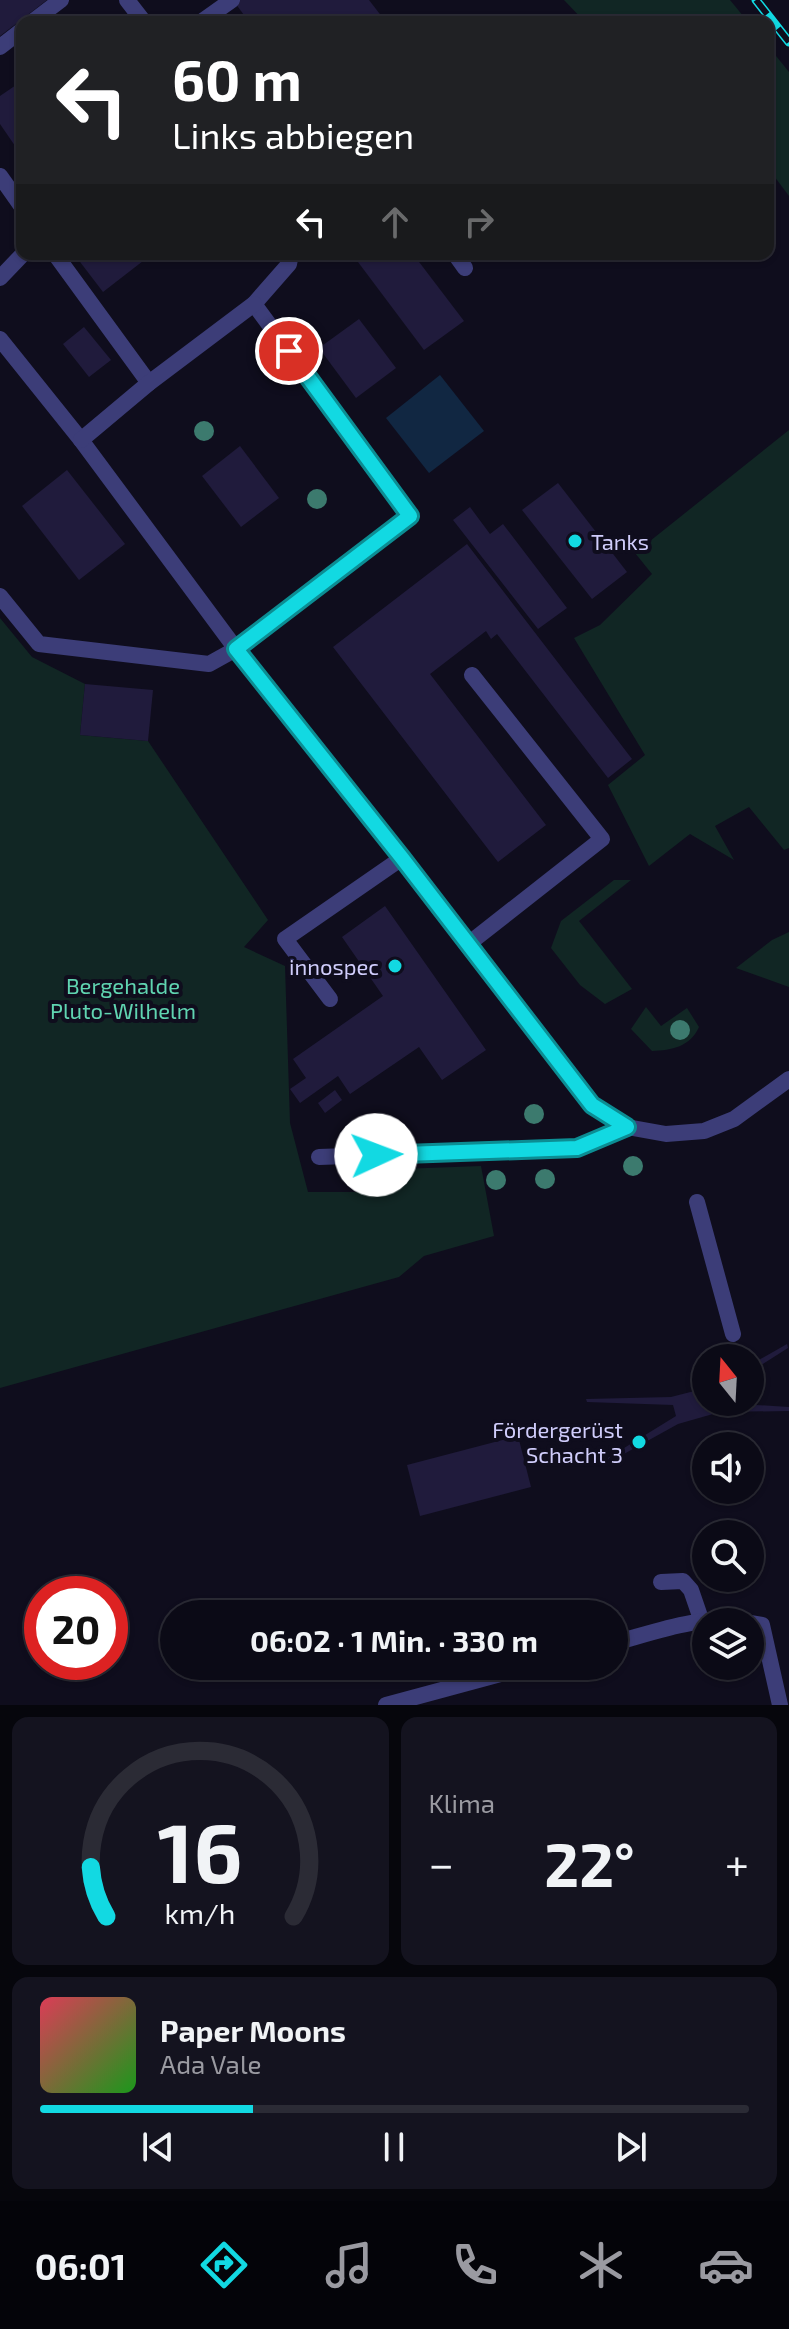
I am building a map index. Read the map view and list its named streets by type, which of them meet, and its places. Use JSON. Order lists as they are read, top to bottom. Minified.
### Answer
{"parks":["Bergehalde Pluto-Wilhelm"],"places":["Tanks","innospec","Fördergerüst Schacht 3"],"north":"top","page":{"turn":["60 m","Links abbiegen"],"limit":"20","trip":"06:02 · 1 Min. · 330 m","tile":"Klima","heat":["−","22°","+"],"song":["Paper Moons","Ada Vale"],"tabs":"06:01","gauge":["16","km/h"]}}
